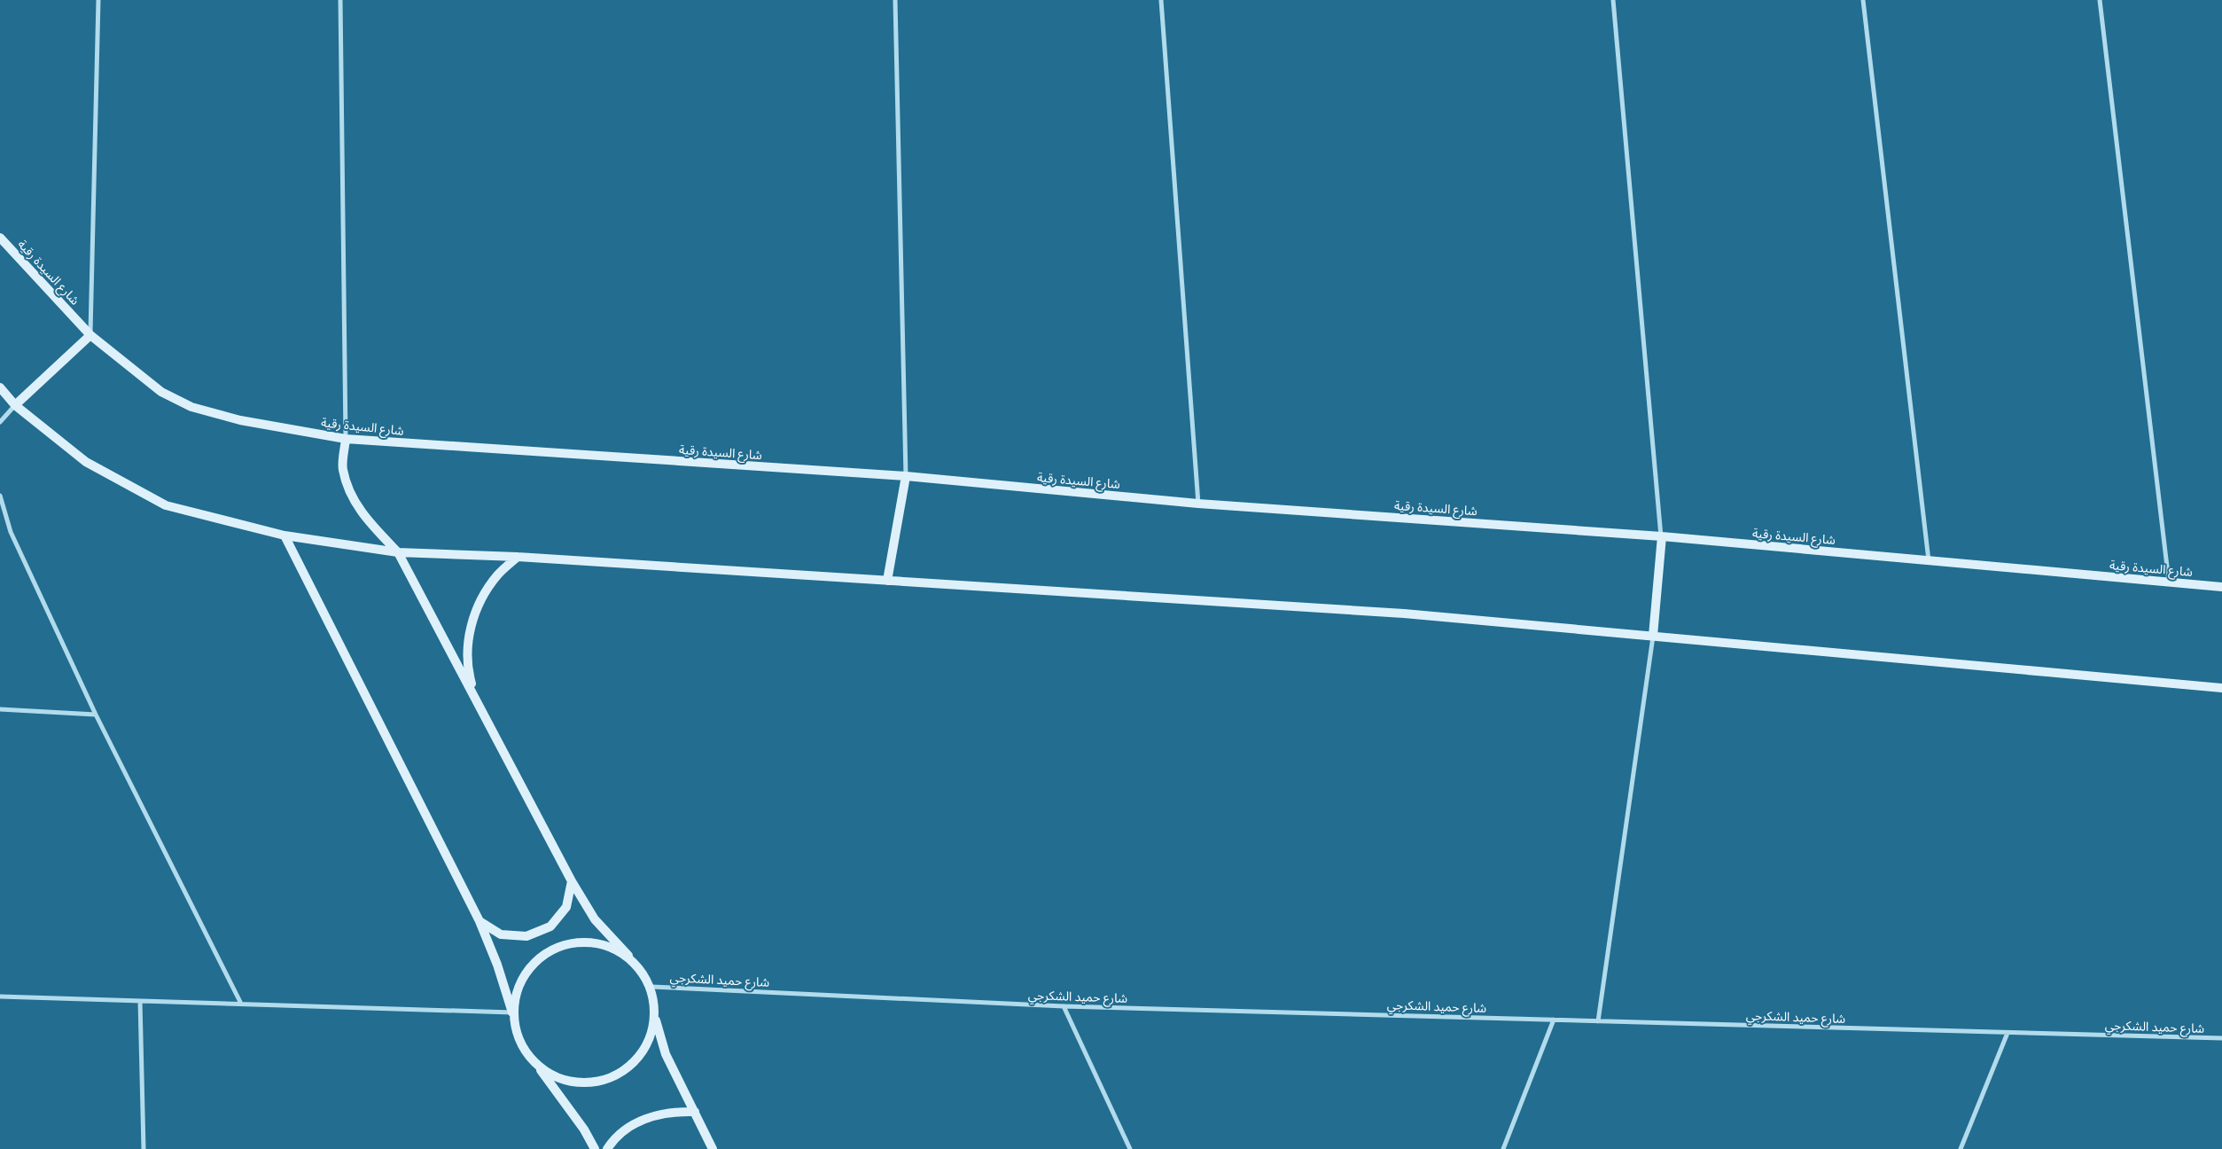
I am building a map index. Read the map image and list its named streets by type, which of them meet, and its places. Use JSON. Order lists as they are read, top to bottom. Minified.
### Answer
{"streets":{"main road":["شارع السيدة رقية"],"street":["شارع حميد الشكرجي"]}}
